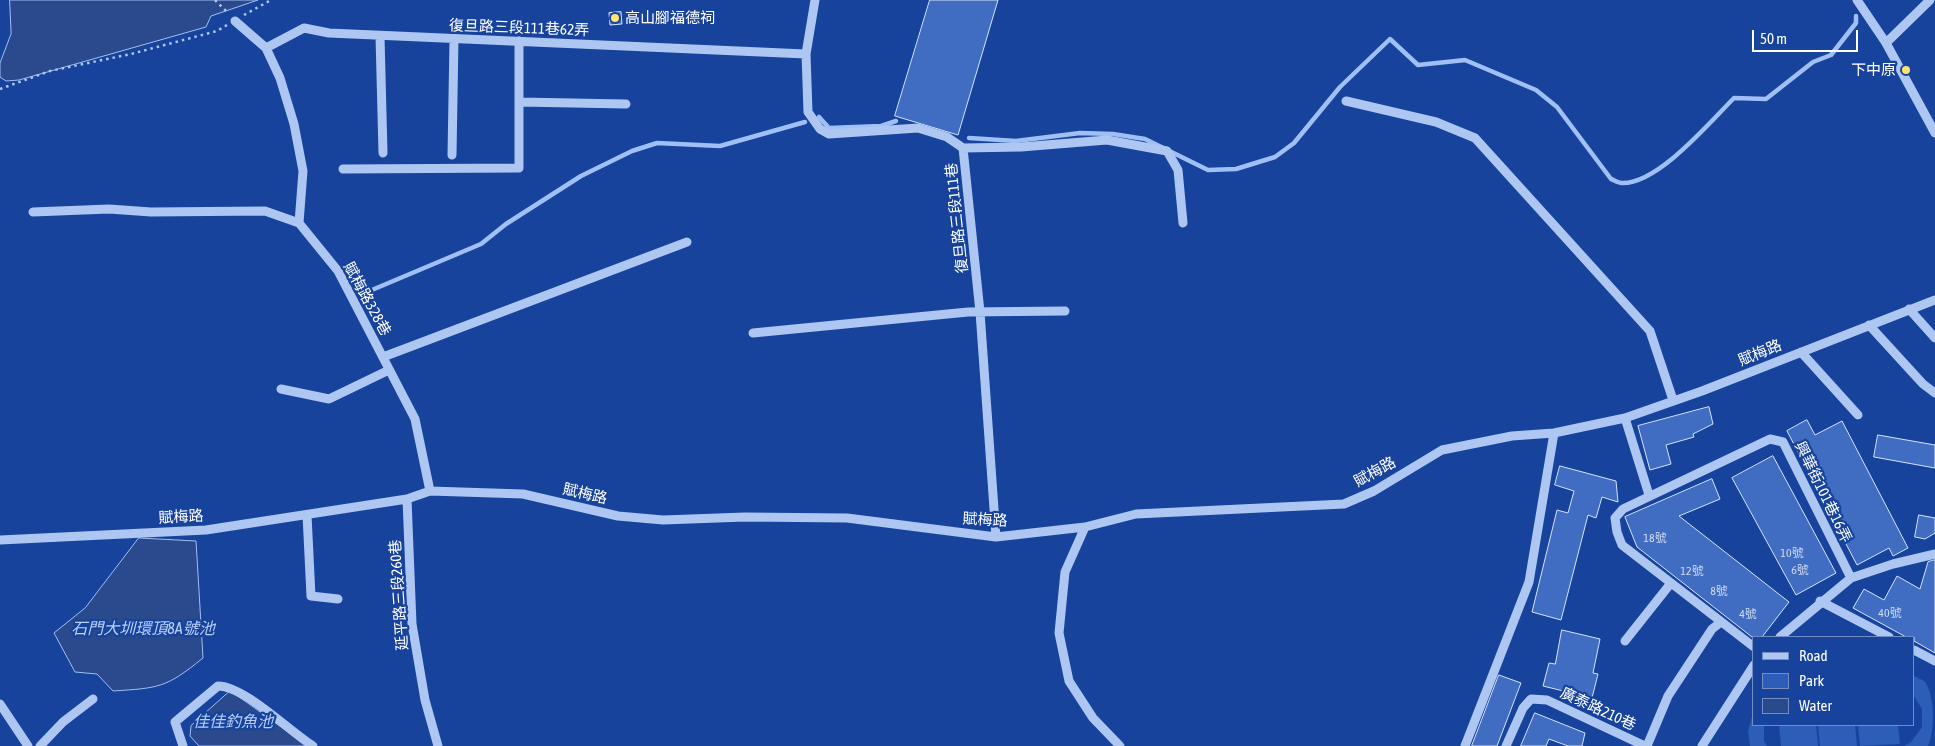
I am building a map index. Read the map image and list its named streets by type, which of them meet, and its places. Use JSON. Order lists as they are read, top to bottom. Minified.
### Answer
{"streets":{"street":["復旦路三段111巷62弄","復旦路三段111巷","賦梅路328巷","賦梅路","興華街101巷16弄","延平路三段260巷","廣泰路210巷"]},"crossings":[["復旦路三段111巷62弄","復旦路三段111巷"],["復旦路三段111巷","賦梅路"],["賦梅路328巷","賦梅路"],["賦梅路","延平路三段260巷"]],"water":["石門大圳環頂8A號池","佳佳釣魚池"],"places":["高山腳福德祠","下中原"],"house_numbers":["18號","10號","6號","12號","8號","40號","4號"],"legend":["Road","Park","Water"],"scale_bar":"50 m"}
